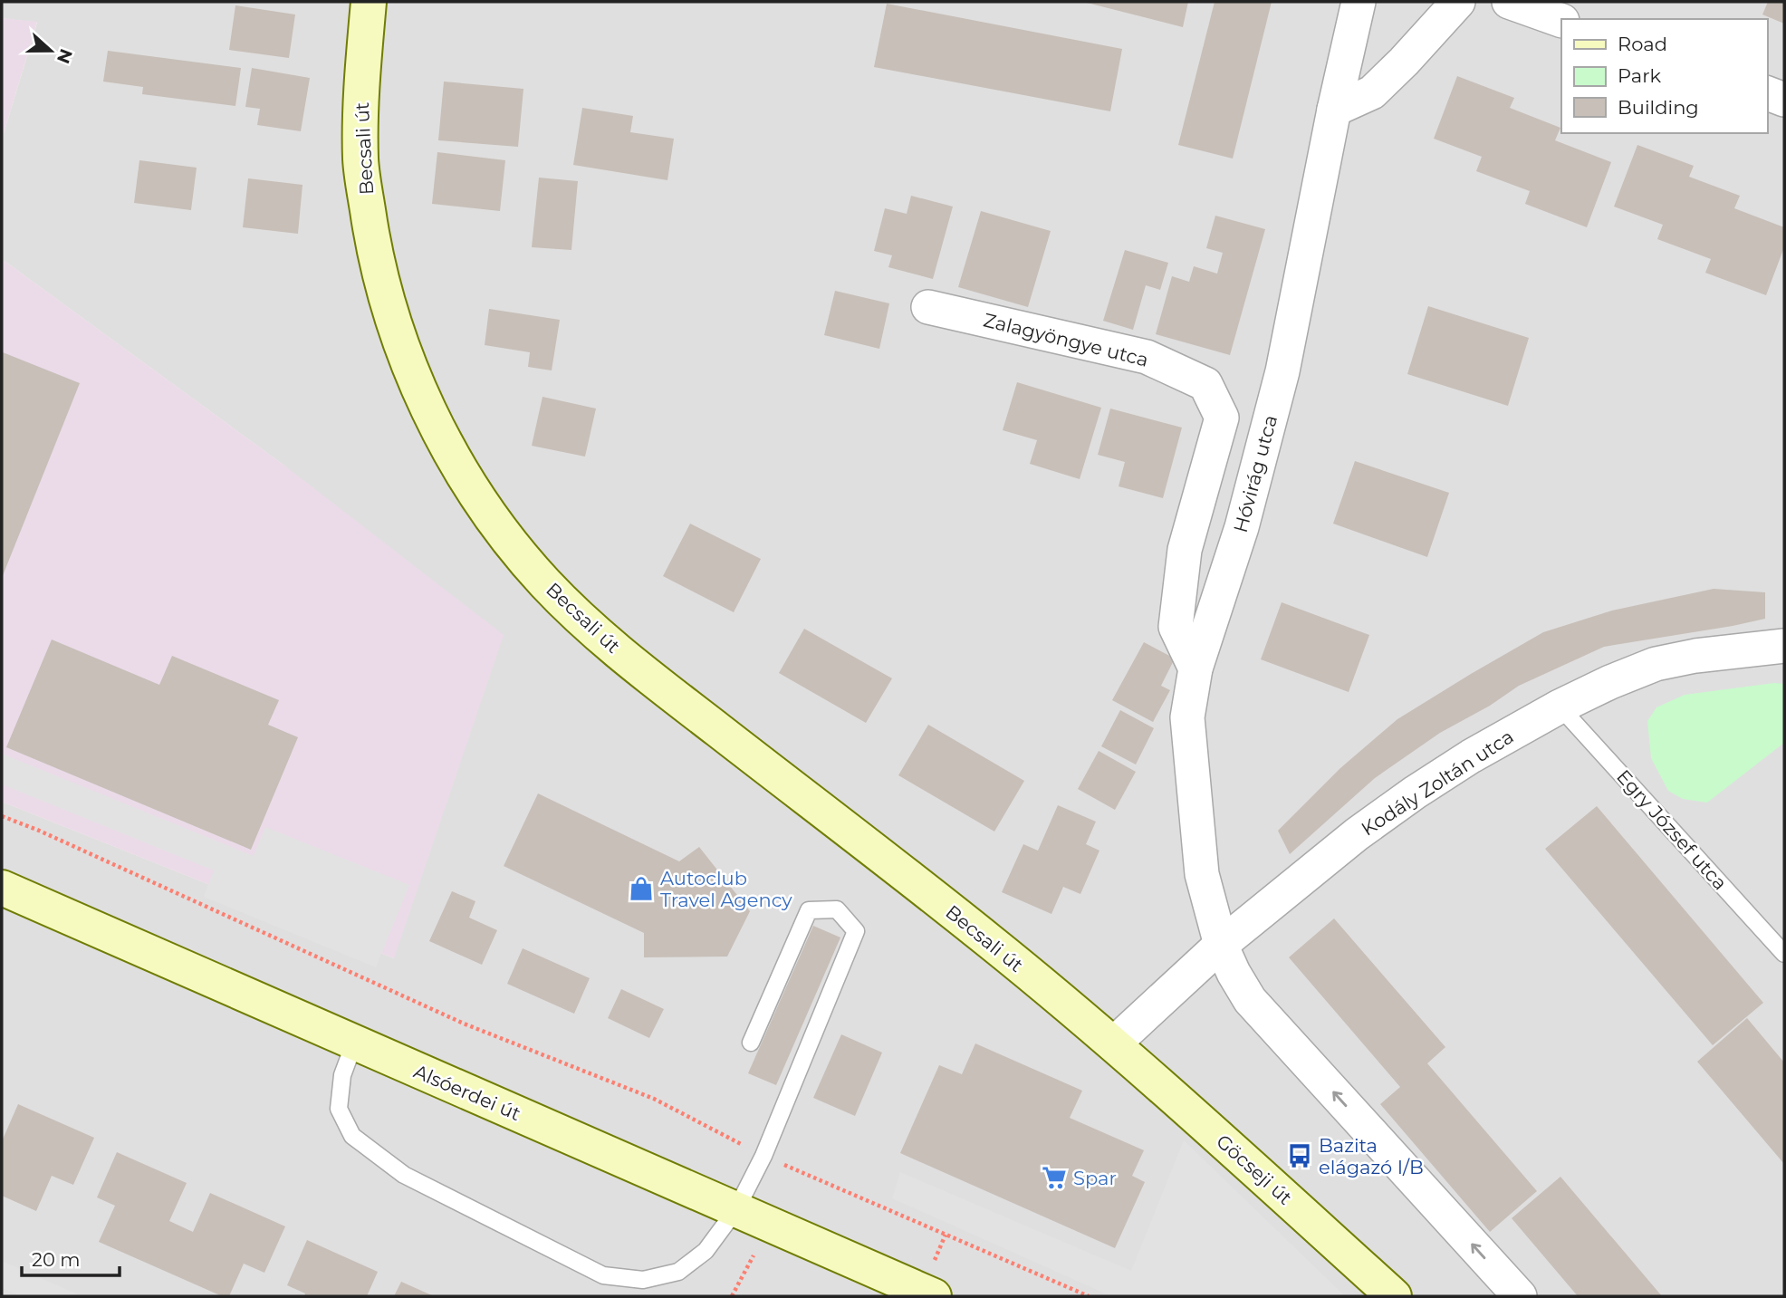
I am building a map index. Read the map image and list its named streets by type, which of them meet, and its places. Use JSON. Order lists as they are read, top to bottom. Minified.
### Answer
{"streets":{"main road":["Becsali út","Alsóerdei út","Göcseji út"],"street":["Zalagyöngye utca","Hóvirág utca","Kodály Zoltán utca"],"lane":["Egry József utca"]},"crossings":[["Becsali út","Kodály Zoltán utca"],["Becsali út","Göcseji út"],["Zalagyöngye utca","Hóvirág utca"],["Hóvirág utca","Kodály Zoltán utca"],["Kodály Zoltán utca","Egry József utca"],["Kodály Zoltán utca","Göcseji út"]],"places":{"shop":["Autoclub Travel Agency"],"bus stop":["Bazita elágazó I/B"],"supermarket":["Spar"]},"legend":["Road","Park","Building"],"scale_bar":"20 m","north":"right"}
